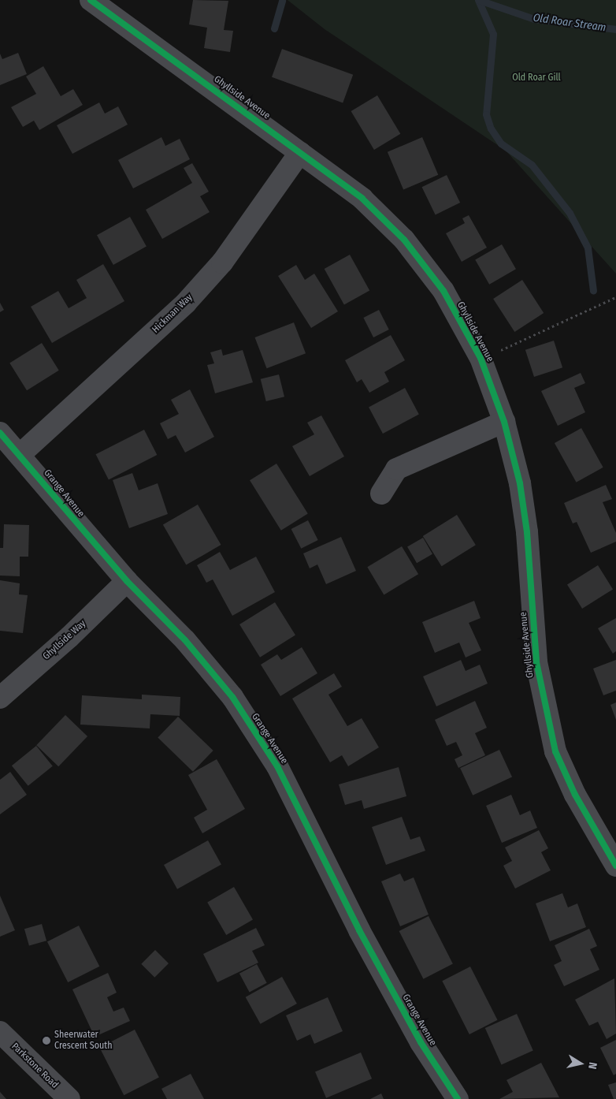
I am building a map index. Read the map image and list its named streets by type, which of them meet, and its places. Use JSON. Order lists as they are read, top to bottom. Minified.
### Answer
{"streets":{"street":["Ghyllside Avenue","Hickman Way","Grange Avenue","Ghyllside Way","Parkstone Road"]},"crossings":[["Ghyllside Avenue","Hickman Way"],["Hickman Way","Grange Avenue"],["Grange Avenue","Ghyllside Way"]],"water":["Old Roar Stream"],"parks":["Old Roar Gill"],"places":["Sheerwater Crescent South"],"north":"right"}
